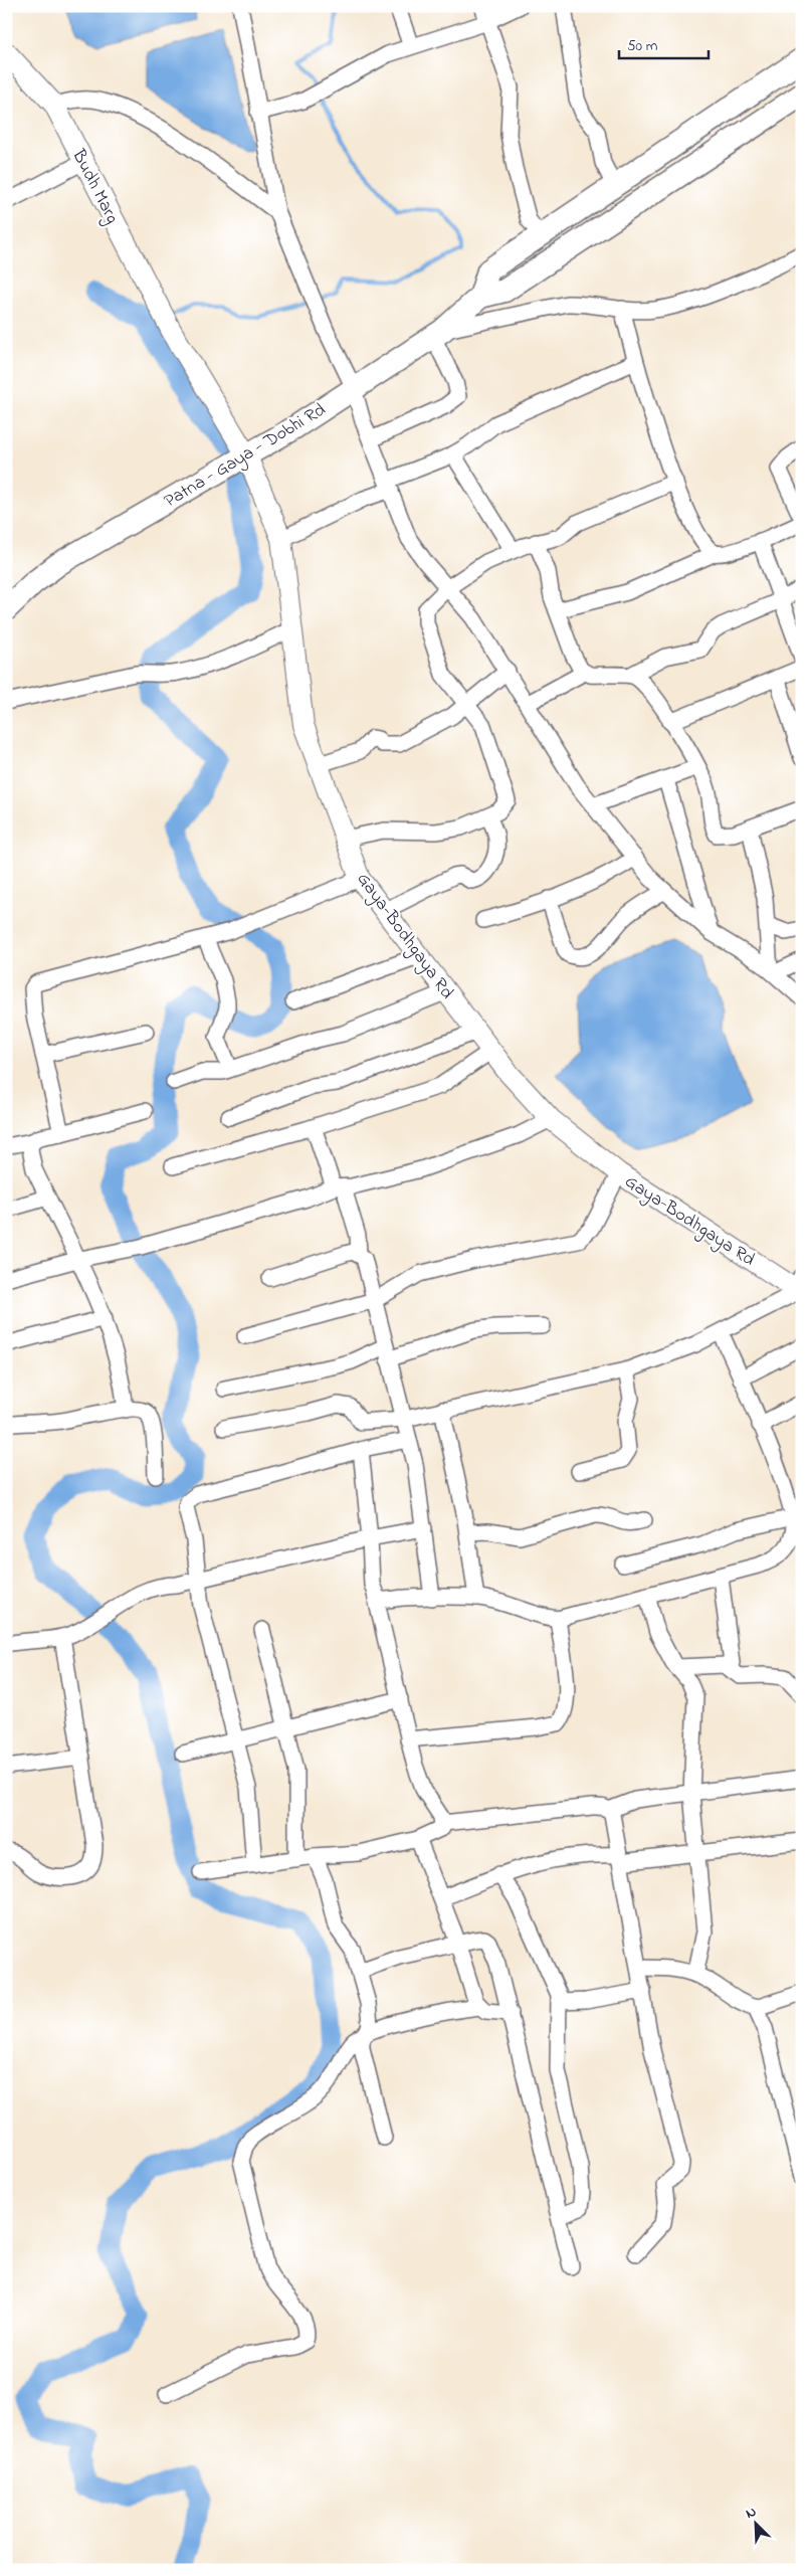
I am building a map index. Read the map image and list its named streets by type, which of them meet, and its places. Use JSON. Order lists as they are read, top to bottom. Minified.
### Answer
{"streets":{"main road":["Patna - Gaya - Dobhi Rd"],"street":["Budh Marg","Gaya-Bodhgaya Rd"]},"crossings":[["Budh Marg","Gaya-Bodhgaya Rd"],["Patna - Gaya - Dobhi Rd","Gaya-Bodhgaya Rd"]],"scale_bar":"50 m","north":"top left"}
